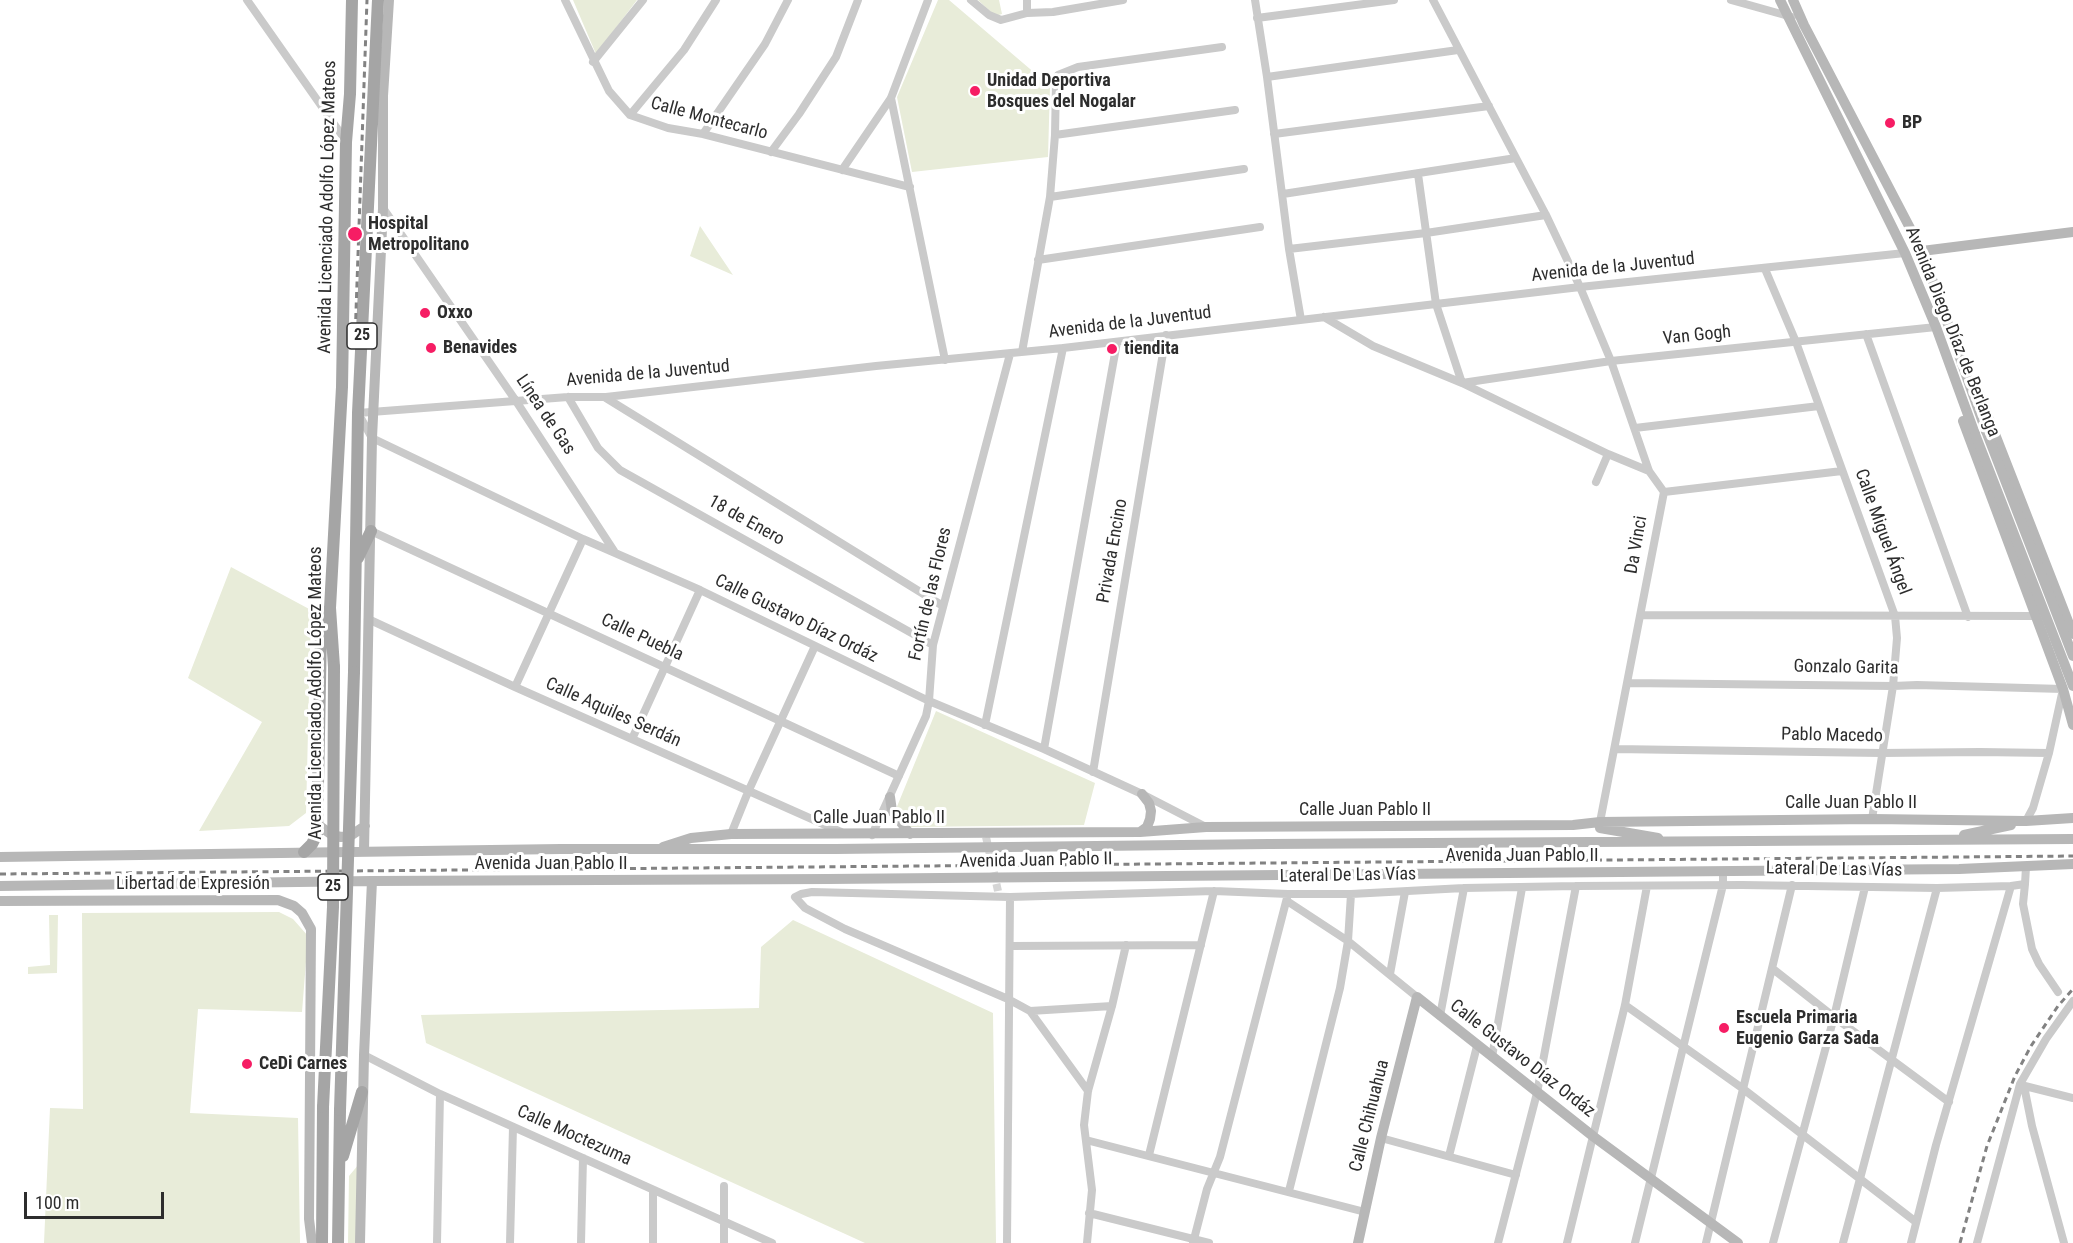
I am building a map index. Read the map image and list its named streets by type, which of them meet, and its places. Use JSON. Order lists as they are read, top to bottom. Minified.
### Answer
{"streets":{"main road":["Avenida Licenciado Adolfo López Mateos","Avenida Diego Díaz de Berlanga","25","Calle Gustavo Díaz Ordáz","Calle Juan Pablo II","Avenida Juan Pablo II","Libertad de Expresión","Calle Chihuahua"],"street":["Calle Montecarlo","Avenida de la Juventud","Van Gogh","Línea de Gas","18 de Enero","Calle Miguel Ángel","Da Vinci","Privada Encino","Fortín de las Flores","Calle Puebla","Gonzalo Garita","Calle Aquiles Serdán","Pablo Macedo","Lateral De Las Vías","Calle Moctezuma"]},"crossings":[["Avenida Licenciado Adolfo López Mateos","Avenida de la Juventud"],["Avenida de la Juventud","Avenida Diego Díaz de Berlanga"],["Avenida de la Juventud","Línea de Gas"],["Avenida de la Juventud","18 de Enero"],["Avenida de la Juventud","Calle Miguel Ángel"],["Avenida de la Juventud","Privada Encino"],["Avenida de la Juventud","Fortín de las Flores"],["Avenida Diego Díaz de Berlanga","Van Gogh"],["Avenida Diego Díaz de Berlanga","Gonzalo Garita"],["Van Gogh","Calle Miguel Ángel"],["Línea de Gas","Calle Gustavo Díaz Ordáz"],["18 de Enero","Fortín de las Flores"],["Calle Miguel Ángel","Gonzalo Garita"],["Calle Miguel Ángel","Pablo Macedo"],["Calle Miguel Ángel","Calle Juan Pablo II"],["Da Vinci","Gonzalo Garita"],["Da Vinci","Pablo Macedo"],["Da Vinci","Calle Juan Pablo II"],["Privada Encino","Calle Gustavo Díaz Ordáz"],["Fortín de las Flores","Calle Gustavo Díaz Ordáz"],["Fortín de las Flores","Calle Puebla"],["Fortín de las Flores","Calle Juan Pablo II"],["Calle Gustavo Díaz Ordáz","Calle Juan Pablo II"],["Calle Gustavo Díaz Ordáz","Lateral De Las Vías"],["Calle Gustavo Díaz Ordáz","Calle Chihuahua"],["Calle Aquiles Serdán","Calle Juan Pablo II"],["Calle Juan Pablo II","Avenida Juan Pablo II"]],"places":["Unidad Deportiva Bosques del Nogalar","BP","Hospital Metropolitano","Oxxo","Benavides","tiendita","Escuela Primaria Eugenio Garza Sada","CeDi Carnes"],"scale_bar":"100 m"}
